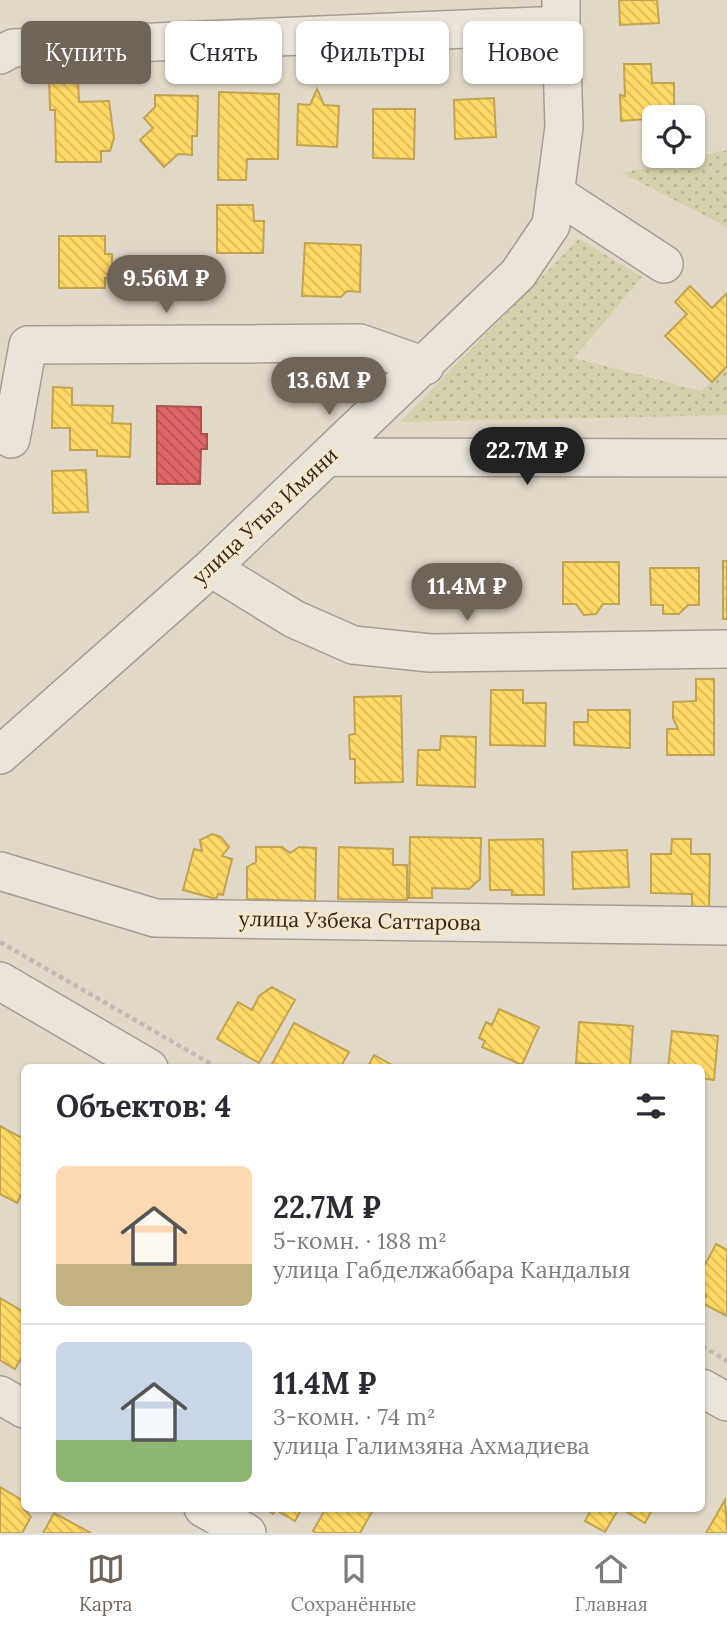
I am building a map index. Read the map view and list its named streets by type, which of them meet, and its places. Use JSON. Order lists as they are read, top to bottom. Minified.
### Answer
{"streets":{"street":["улица Утыз Имяни","улица Узбека Саттарова"]},"page":{"chip":["Купить","Снять","Фильтры","Новое"],"price":["9.56M ₽","13.6M ₽","22.7M ₽","11.4M ₽"],"heading":"Объектов: 4","list":[{"name":"22.7M ₽","note":"5-комн. · 188 m² · улица Габделжаббара Кандалыя"},{"name":"11.4M ₽","note":"3-комн. · 74 m² · улица Галимзяна Ахмадиева"}],"tabs":["Карта","Сохранённые","Главная"]}}
